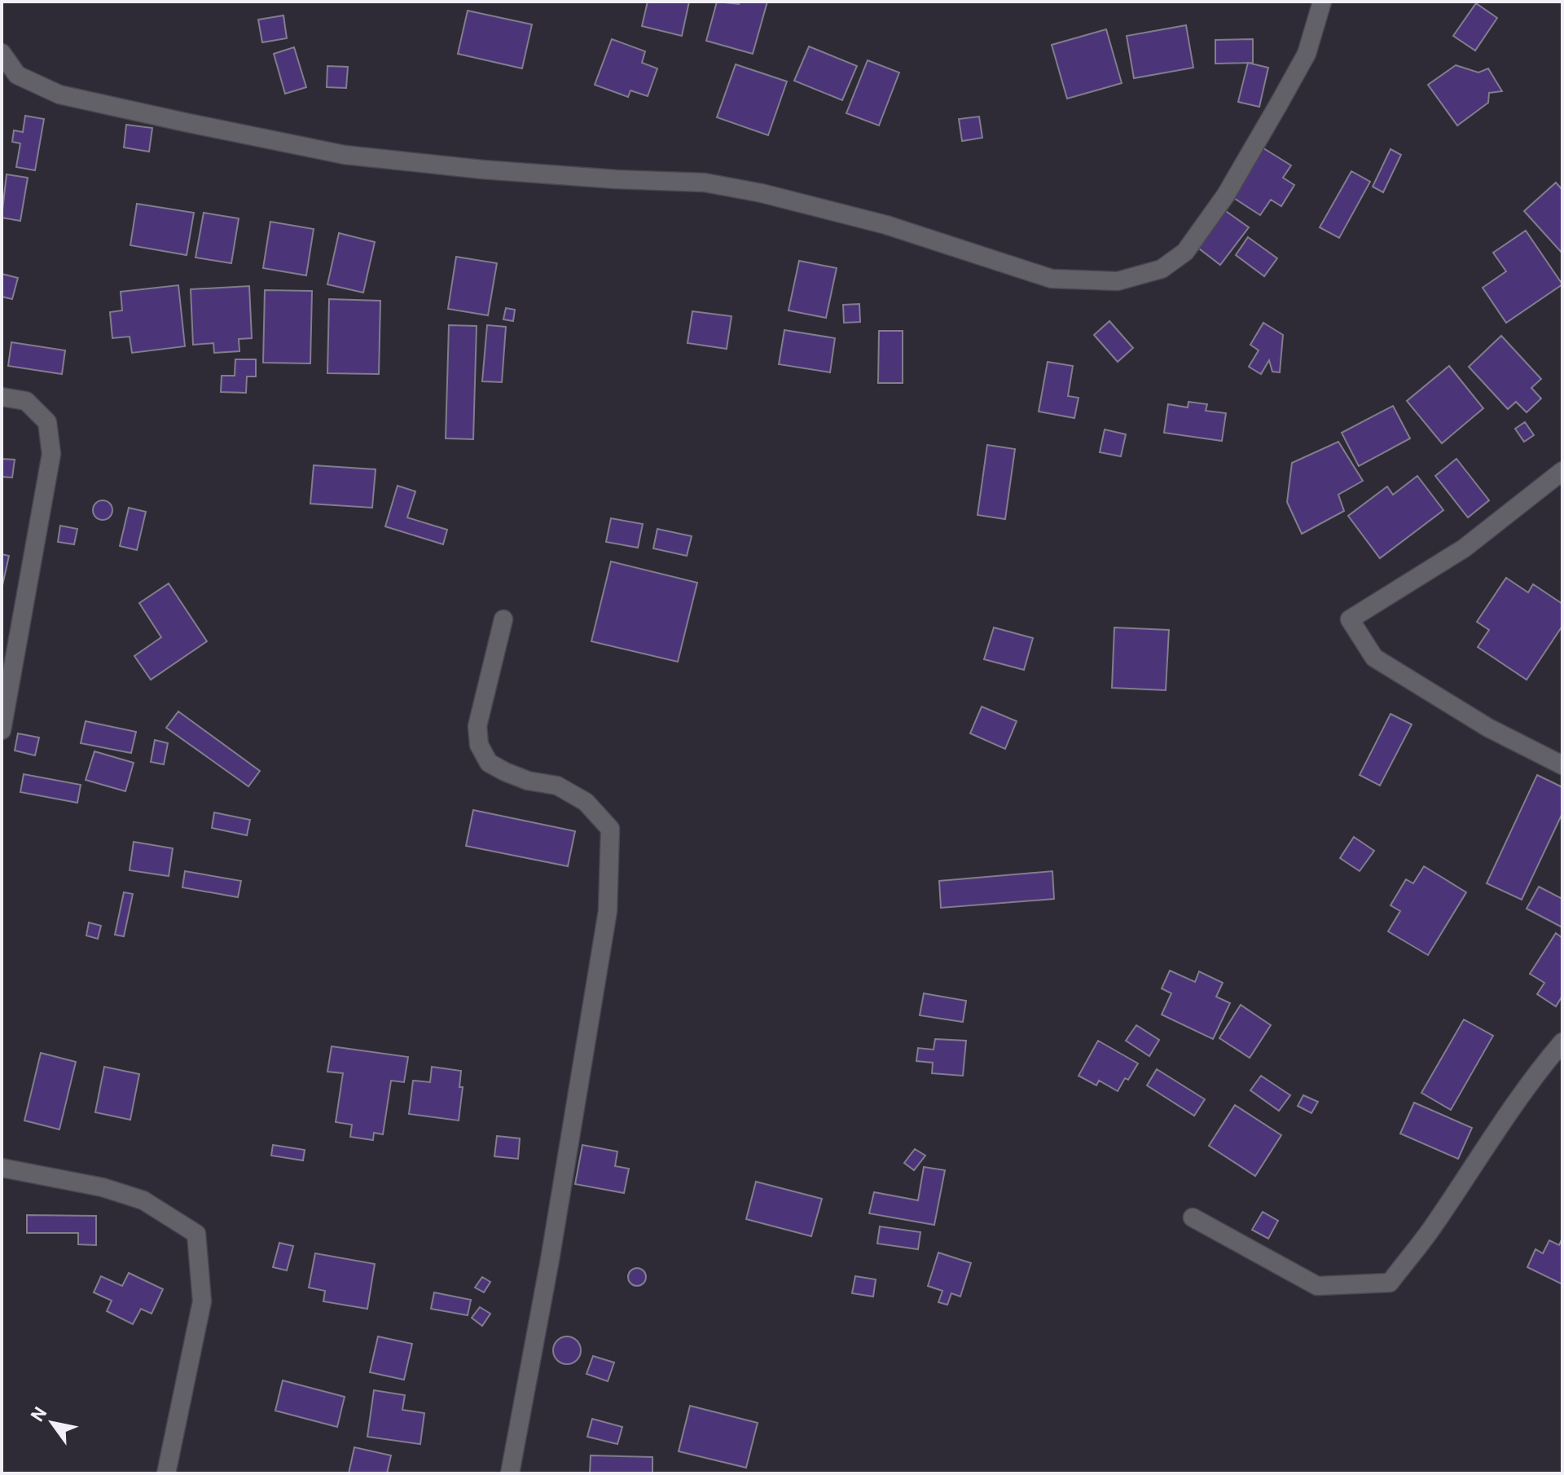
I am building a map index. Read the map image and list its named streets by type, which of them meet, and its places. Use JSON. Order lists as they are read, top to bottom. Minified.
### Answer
{"north":"top left"}
